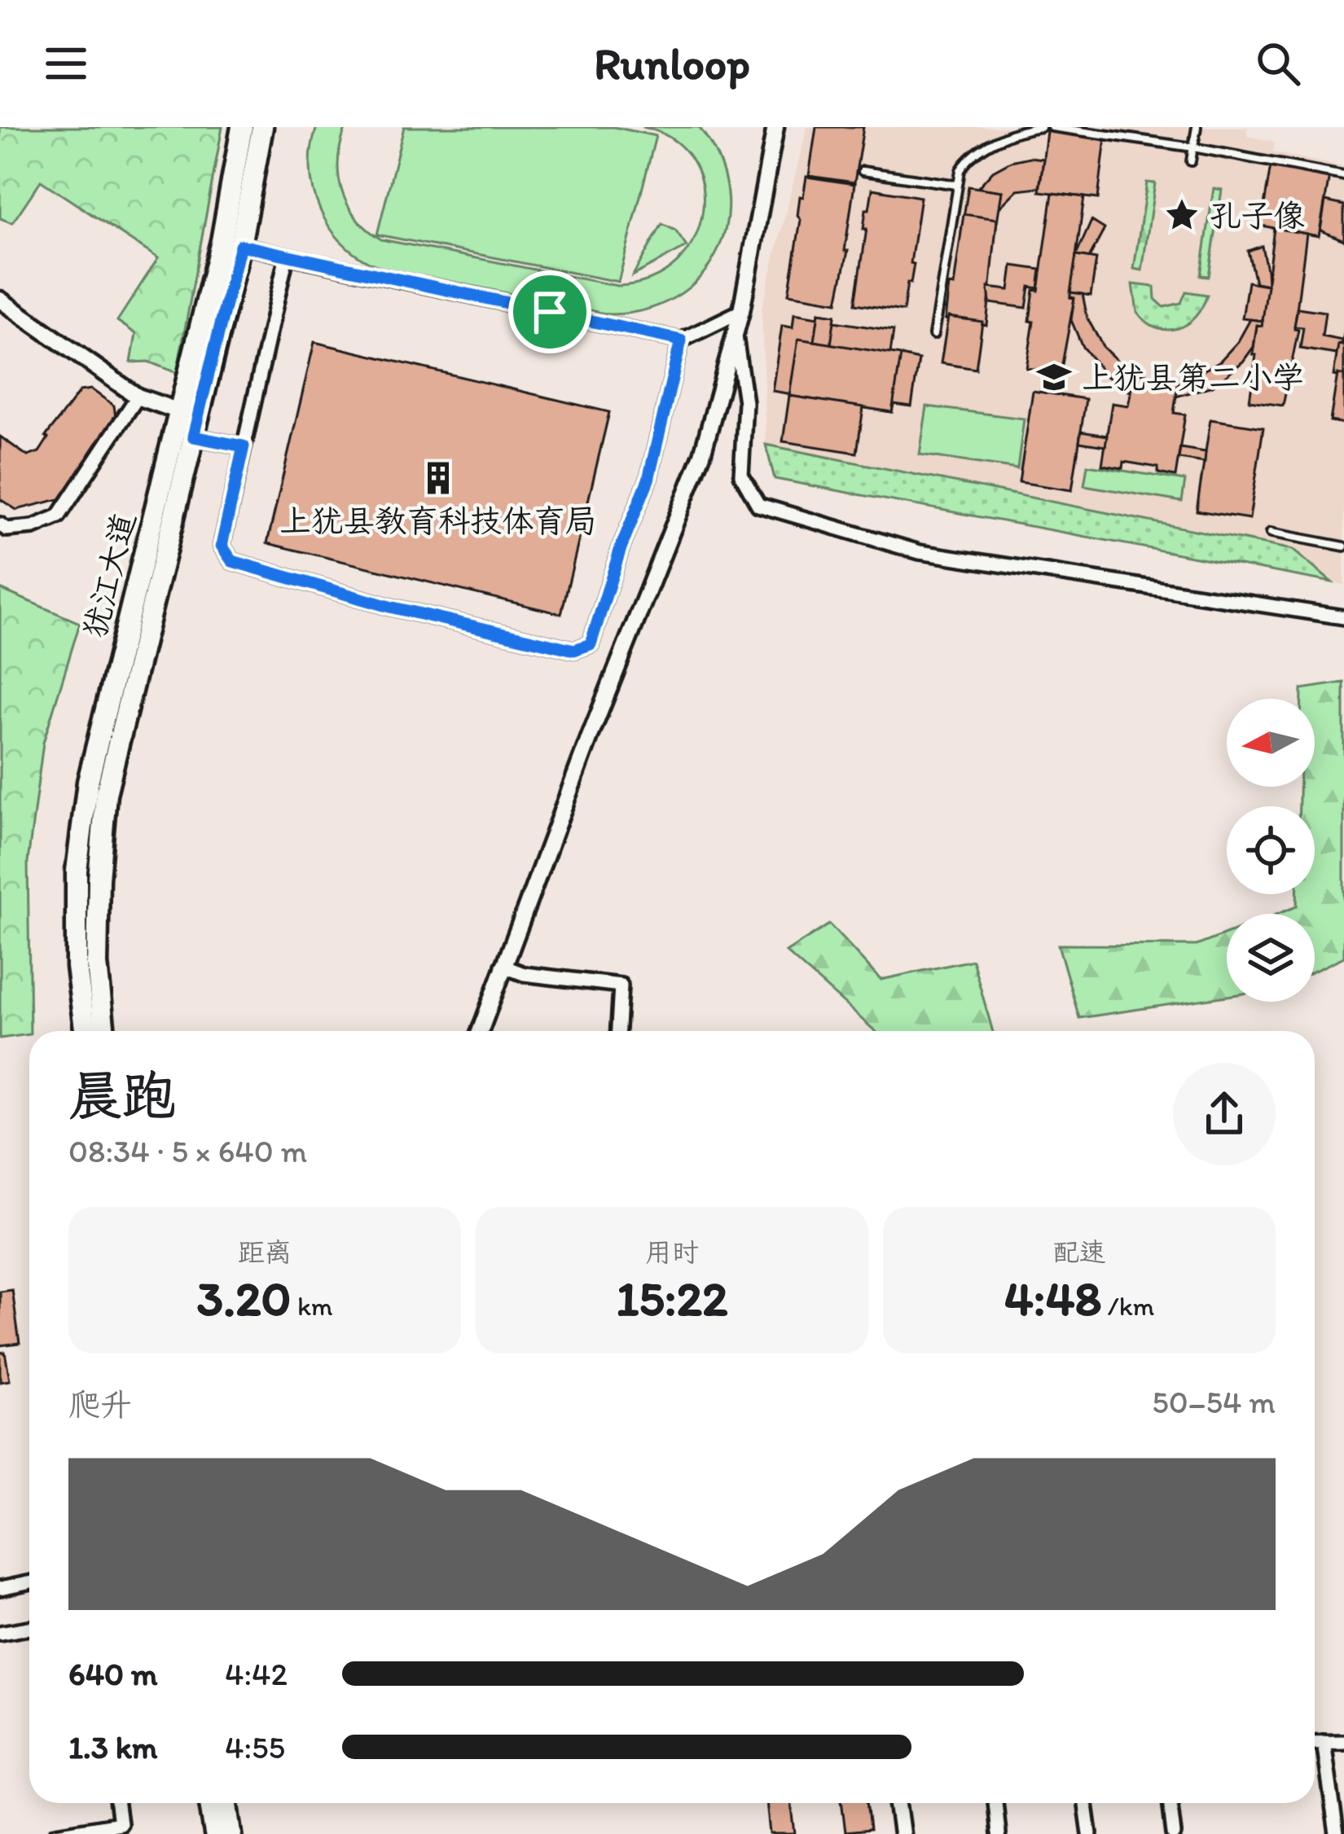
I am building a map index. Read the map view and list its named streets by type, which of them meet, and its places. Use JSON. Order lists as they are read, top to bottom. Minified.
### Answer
{"streets":{"main road":["犹江大道"]},"places":{"place":["孔子像"],"school or university":["上犹县第二小学"],"building":["上犹县教育科技体育局"]},"north":"left","page":{"header":"Runloop","heading":["晨跑","08:34 · 5 × 640 m"],"stats":[["距离","3.20 km"],["用时","15:22"],["配速","4:48 /km"]],"chart":["爬升","50–54 m"],"list":[{"name":"640 m","note":"4:42"},{"name":"1.3 km","note":"4:55"}]}}
